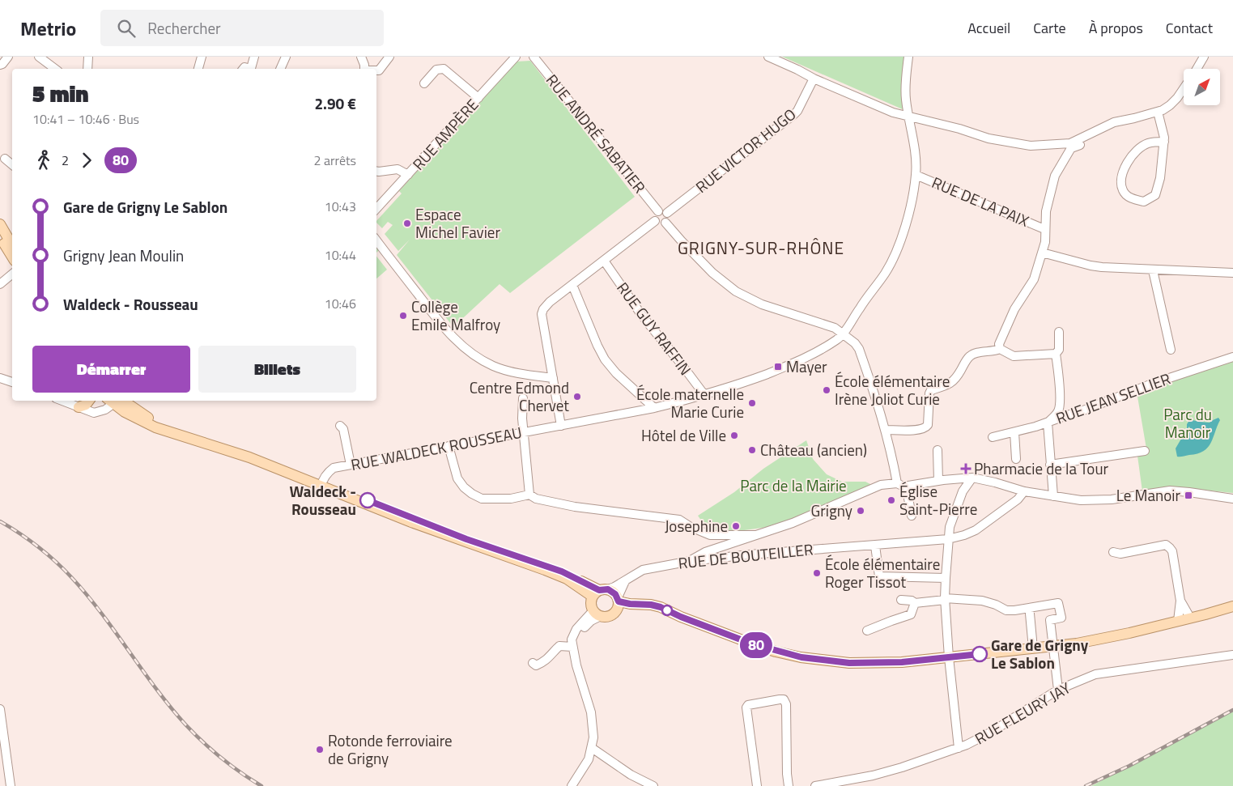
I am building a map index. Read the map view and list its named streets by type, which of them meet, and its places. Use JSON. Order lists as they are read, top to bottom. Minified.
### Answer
{"streets":{"street":["RUE ANDRÉ SABATIER","RUE AMPÈRE","RUE VICTOR HUGO","RUE DE LA PAIX","RUE GUY RAFFIN","RUE JEAN SELLIER","RUE WALDECK ROUSSEAU","RUE DE BOUTEILLER","RUE FLEURY JAY"]},"crossings":[["RUE ANDRÉ SABATIER","RUE VICTOR HUGO"],["RUE DE LA PAIX","RUE WALDECK ROUSSEAU"],["RUE GUY RAFFIN","RUE WALDECK ROUSSEAU"]],"districts":["GRIGNY-SUR-RHÔNE"],"parks":["Parc du Manoir","Parc de la Mairie"],"places":{"other":["Espace Michel Favier","Collège Emile Malfroy","École élémentaire Irène Joliot Curie","Centre Edmond Chervet","École maternelle Marie Curie","Hôtel de Ville","Château (ancien)","Waldeck - Rousseau","Église Saint-Pierre","Grigny","Josephine","École élémentaire Roger Tissot","Gare de Grigny Le Sablon","Rotonde ferroviaire de Grigny"],"transit":["Mayer","Le Manoir"],"health":["Pharmacie de la Tour"]},"lines":["bus line 80"],"north":"top right","page":{"header":"Metrio","search":"Rechercher","nav":["Accueil","Carte","À propos","Contact"],"on_map":"80","heading":["5 min","10:41 – 10:46 · Bus","2.90 €"],"legs":["2","80","2 arrêts"],"list":[{"name":"Gare de Grigny Le Sablon","value":"10:43"},{"name":"Grigny Jean Moulin","value":"10:44"},{"name":"Waldeck - Rousseau","value":"10:46"}],"buttons":["Démarrer","Billets"]}}
